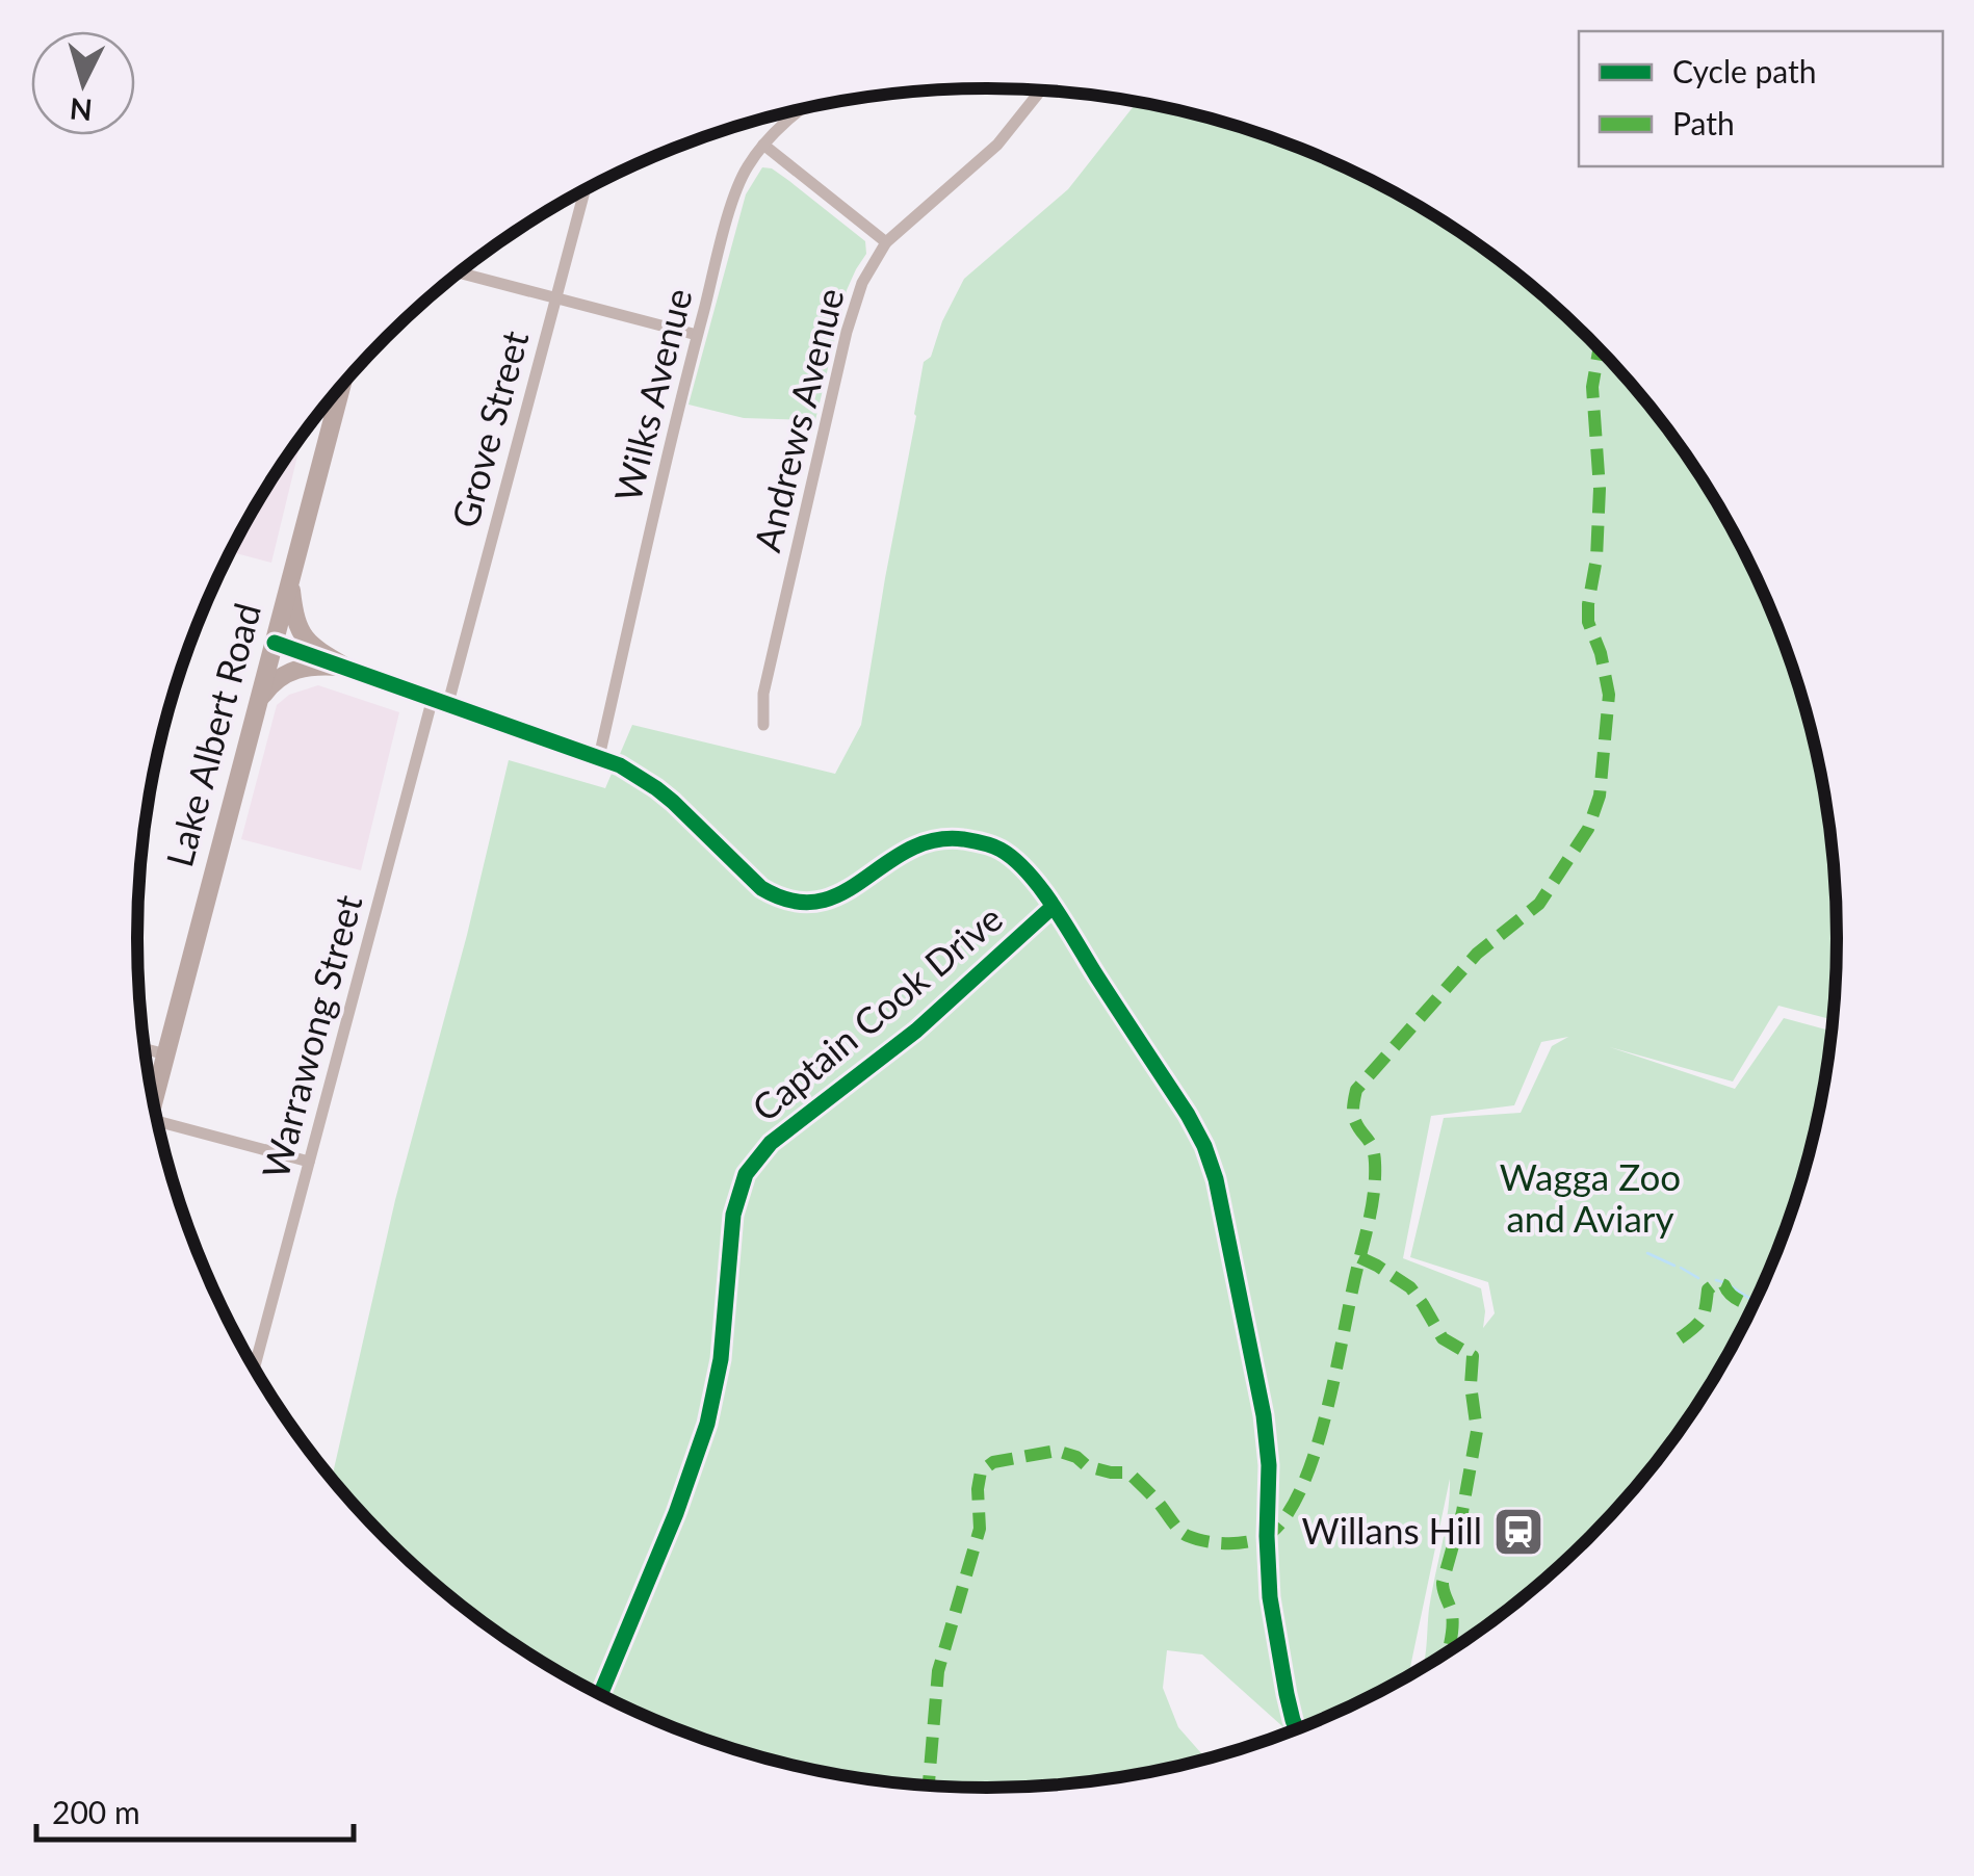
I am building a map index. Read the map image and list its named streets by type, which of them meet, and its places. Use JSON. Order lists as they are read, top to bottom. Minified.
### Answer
{"streets":{"main road":["Lake Albert Road"],"street":["Wilks Avenue","Andrews Avenue","Grove Street","Captain Cook Drive","Warrawong Street"]},"crossings":[["Grove Street","Warrawong Street"]],"parks":["Wagga Zoo and Aviary"],"places":{"station":["Willans Hill"]},"legend":["Cycle path","Path"],"scale_bar":"200 m","north":"bottom"}
